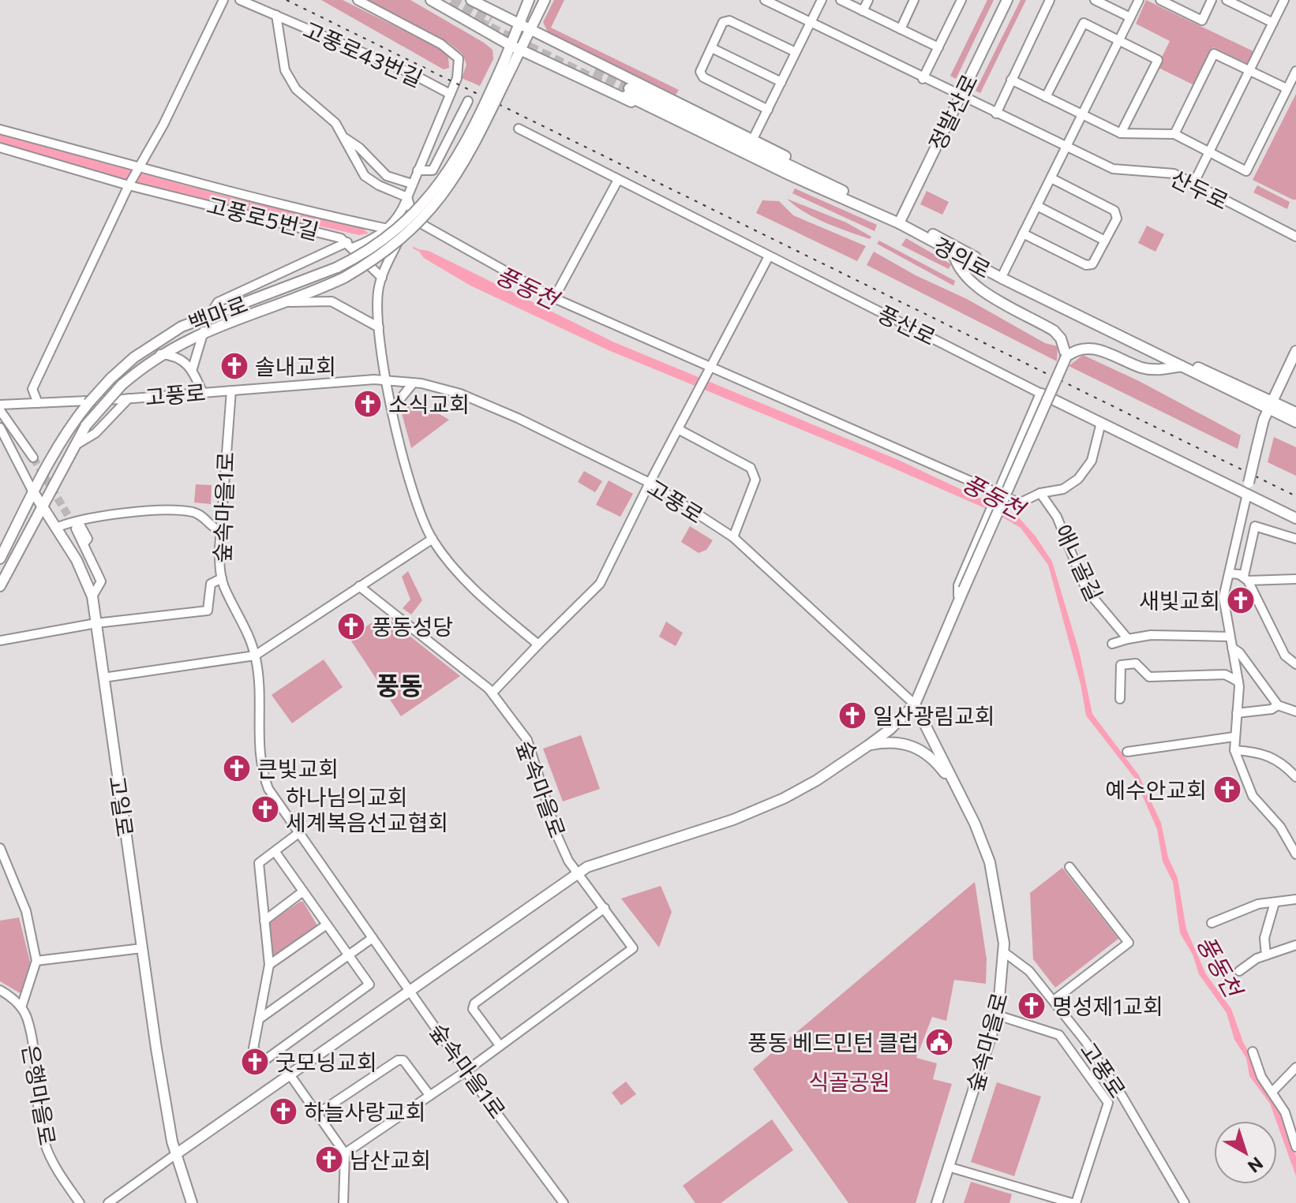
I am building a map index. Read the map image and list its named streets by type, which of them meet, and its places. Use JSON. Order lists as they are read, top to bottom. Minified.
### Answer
{"streets":{"main road":["정발산로","경의로","백마로","풍산로","숲속마을로","고일로"],"street":["고풍로43번길","산두로","고풍로5번길","고풍로","숲속마을1로","애니골길","은행마을로"]},"crossings":[["정발산로","산두로"],["정발산로","경의로"],["산두로","경의로"],["백마로","고일로"],["고풍로","숲속마을1로"],["고풍로","숲속마을로"]],"districts":["풍동"],"water":["풍동천"],"parks":["식골공원"],"places":{"church":["솔내교회","소식교회","새빛교회","풍동성당","일산광림교회","큰빛교회","예수안교회","하나님의교회 세계복음선교협회","명성제1교회","굿모닝교회","하늘사랑교회","남산교회"],"public building":["풍동 베드민턴 클럽"]},"north":"bottom right"}
